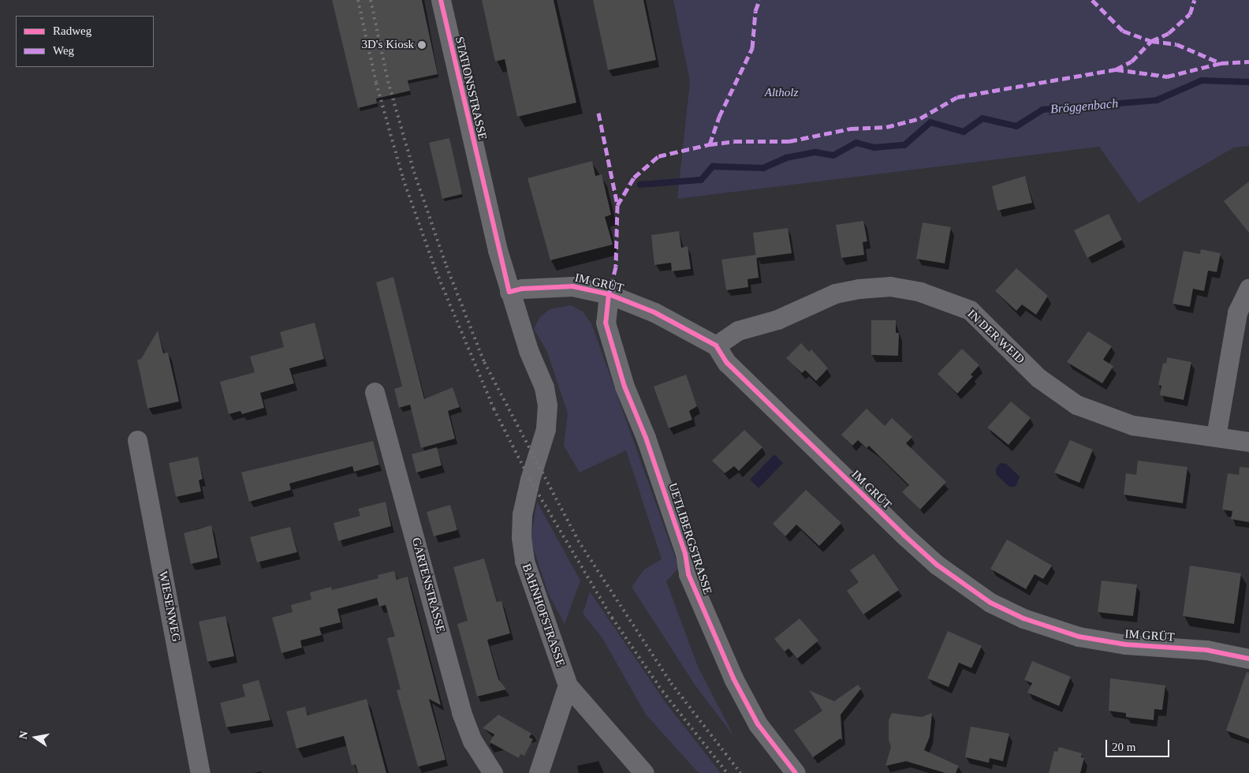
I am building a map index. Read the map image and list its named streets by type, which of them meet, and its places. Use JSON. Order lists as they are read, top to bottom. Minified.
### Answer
{"streets":{"street":["STATIONSSTRASSE","IM GRÜT","IN DER WEID","UETLIBERGSTRASSE","GARTENSTRASSE","WIESENWEG","BAHNHOFSTRASSE"]},"crossings":[["STATIONSSTRASSE","BAHNHOFSTRASSE"],["IM GRÜT","IN DER WEID"],["IM GRÜT","UETLIBERGSTRASSE"],["IM GRÜT","BAHNHOFSTRASSE"]],"water":["Bröggenbach"],"parks":["Altholz"],"places":["3D's Kiosk"],"legend":["Radweg","Weg"],"scale_bar":"20 m","north":"left"}
